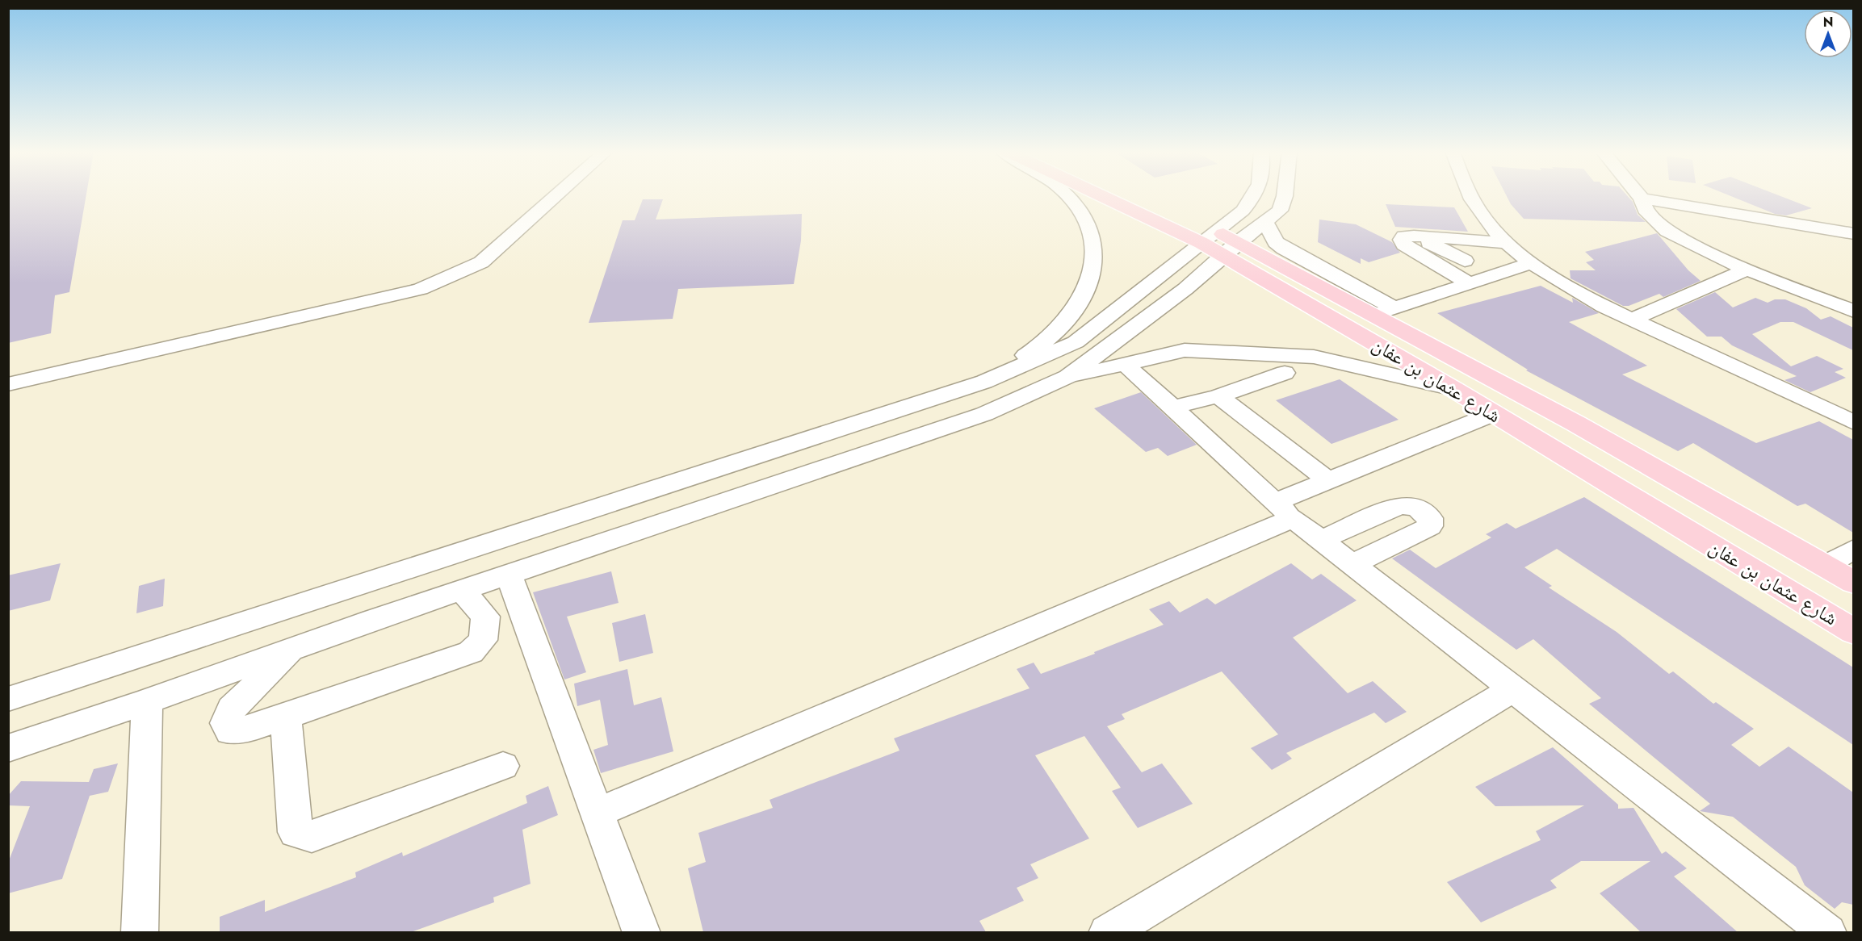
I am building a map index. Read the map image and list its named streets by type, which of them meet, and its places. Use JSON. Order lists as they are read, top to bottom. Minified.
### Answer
{"streets":{"main road":["شارع عثمان بن عفان"]},"north":"top"}
